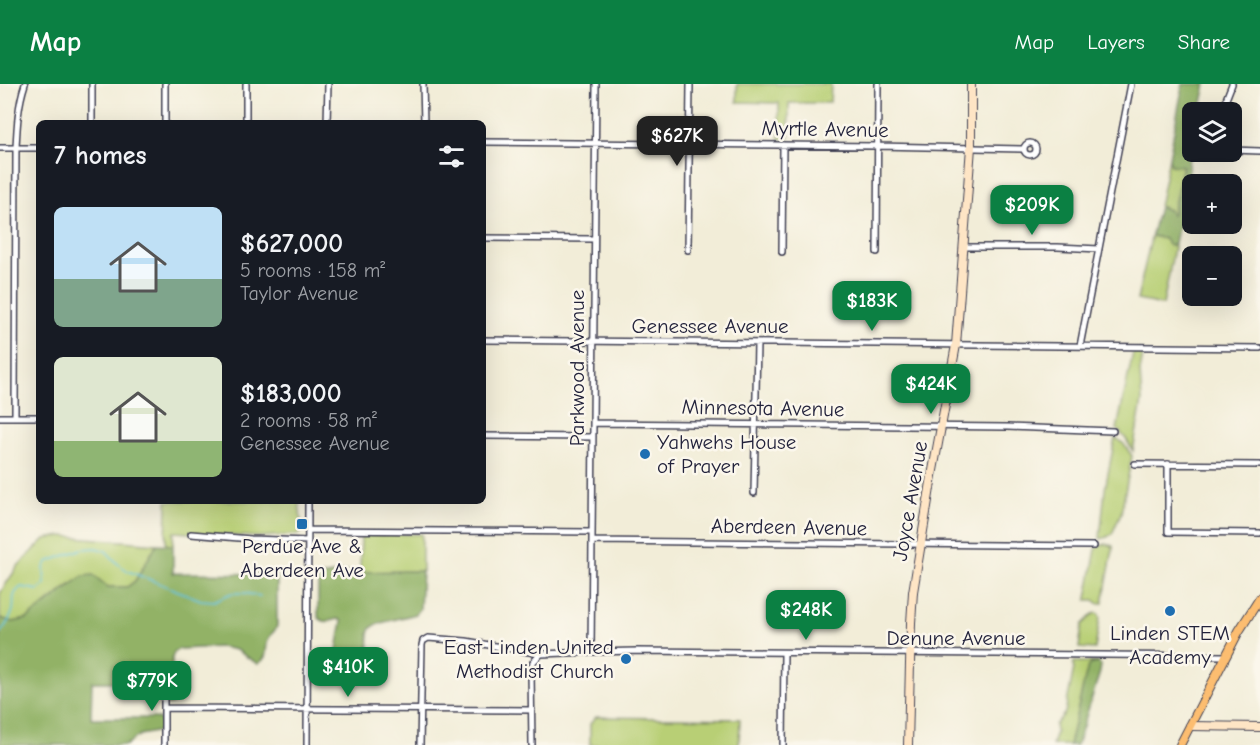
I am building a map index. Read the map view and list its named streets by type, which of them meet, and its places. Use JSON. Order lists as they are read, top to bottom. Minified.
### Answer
{"streets":{"street":["Myrtle Avenue","Genessee Avenue","Parkwood Avenue","Minnesota Avenue","Joyce Avenue","Aberdeen Avenue","Denune Avenue"]},"crossings":[["Myrtle Avenue","Parkwood Avenue"],["Myrtle Avenue","Joyce Avenue"],["Genessee Avenue","Parkwood Avenue"],["Genessee Avenue","Joyce Avenue"],["Parkwood Avenue","Minnesota Avenue"],["Parkwood Avenue","Aberdeen Avenue"],["Parkwood Avenue","Denune Avenue"],["Minnesota Avenue","Joyce Avenue"],["Joyce Avenue","Aberdeen Avenue"],["Joyce Avenue","Denune Avenue"]],"places":{"other":["Yahwehs House of Prayer","Linden STEM Academy","East Linden United Methodist Church"],"transit":["Perdue Ave & Aberdeen Ave"]},"page":{"header":"Map","nav":["Map","Layers","Share"],"map_buttons":["+","−"],"price":["$627K","$209K","$183K","$424K","$248K","$410K","$779K"],"heading":"7 homes","list":[{"name":"$627,000","note":"5 rooms · 158 m² · Taylor Avenue"},{"name":"$183,000","note":"2 rooms · 58 m² · Genessee Avenue"}]}}
